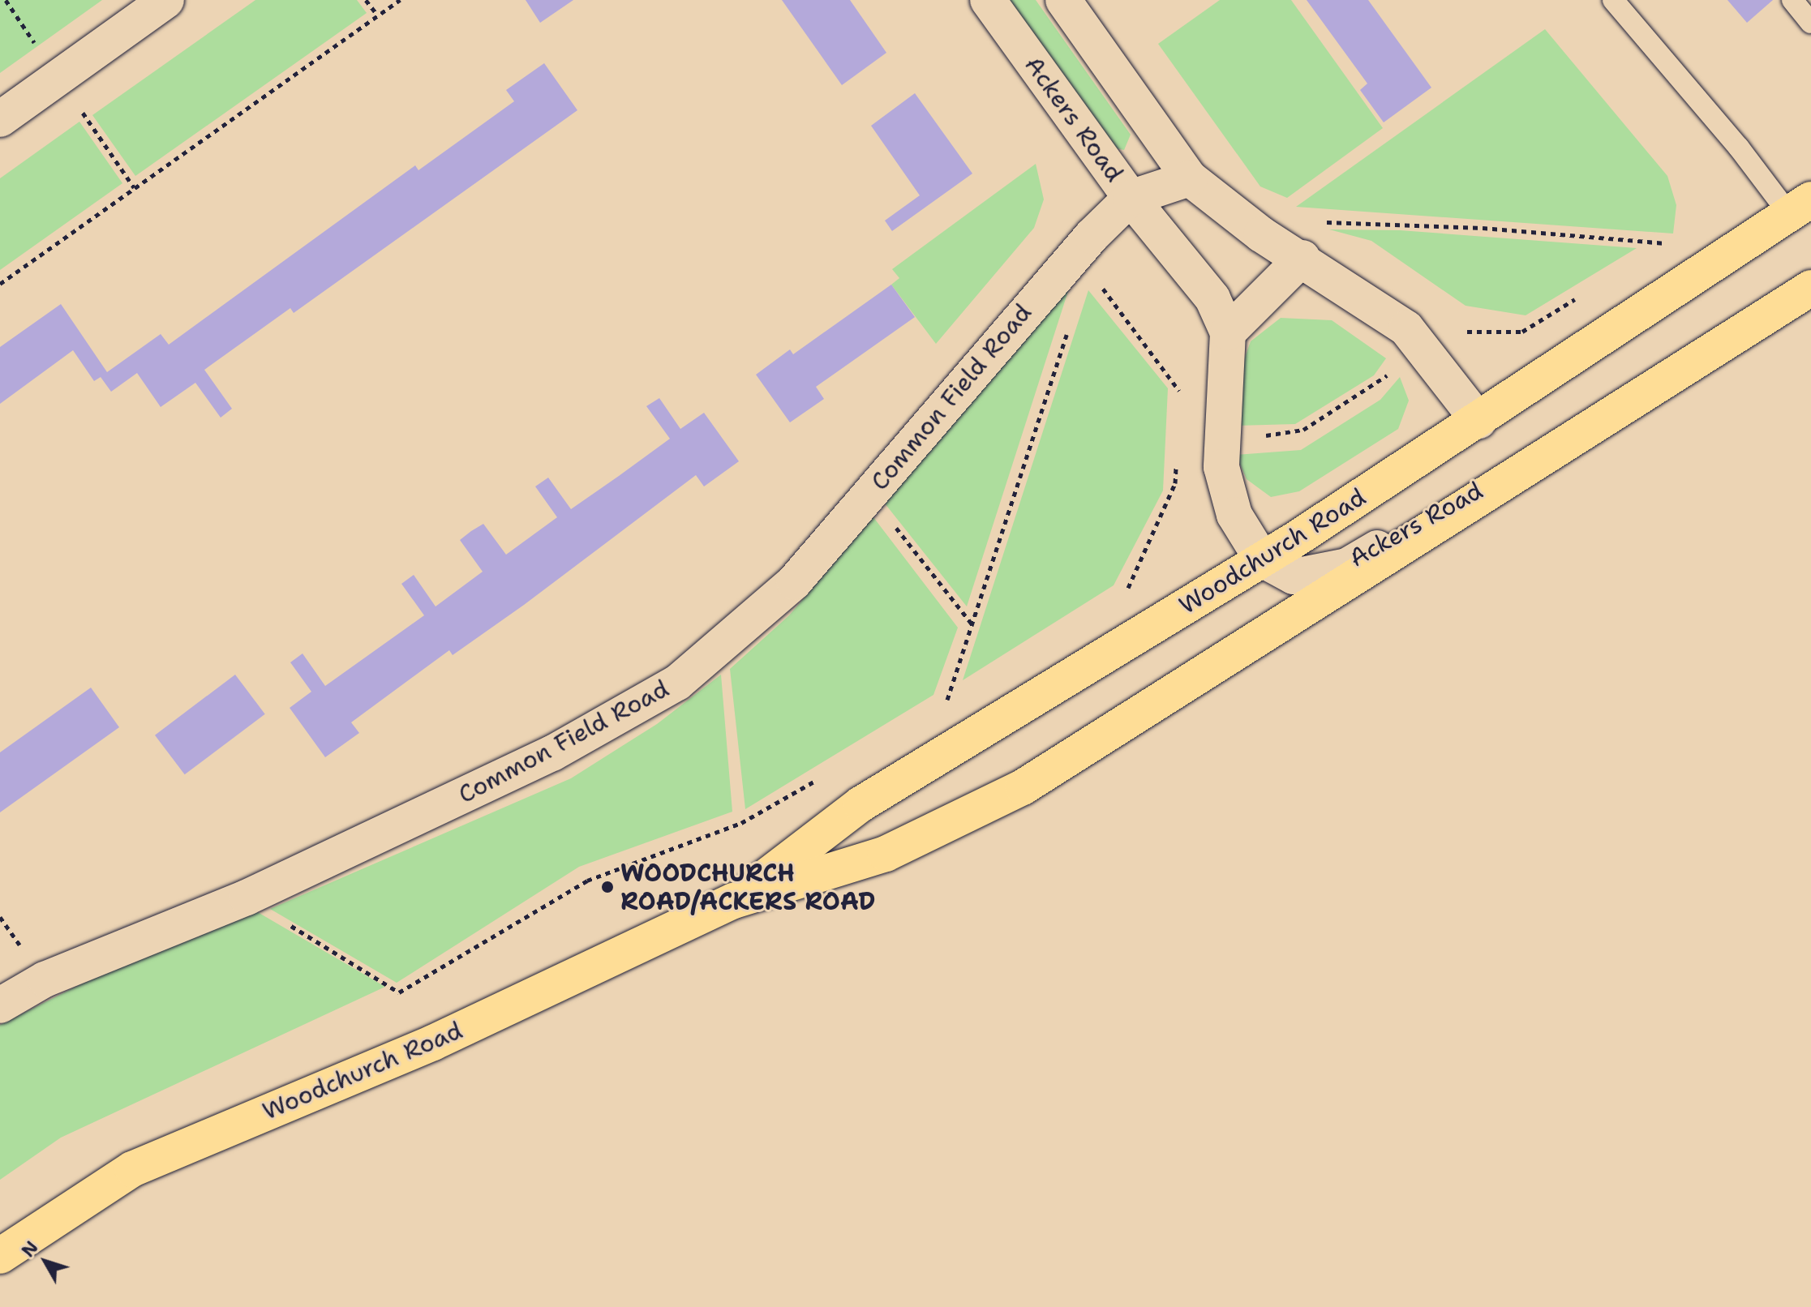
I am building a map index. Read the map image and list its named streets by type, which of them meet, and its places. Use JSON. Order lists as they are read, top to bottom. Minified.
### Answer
{"streets":{"main road":["Woodchurch Road"],"street":["Ackers Road","Common Field Road"]},"crossings":[["Ackers Road","Common Field Road"],["Ackers Road","Woodchurch Road"]],"places":["WOODCHURCH ROAD/ACKERS ROAD"],"north":"top left"}
